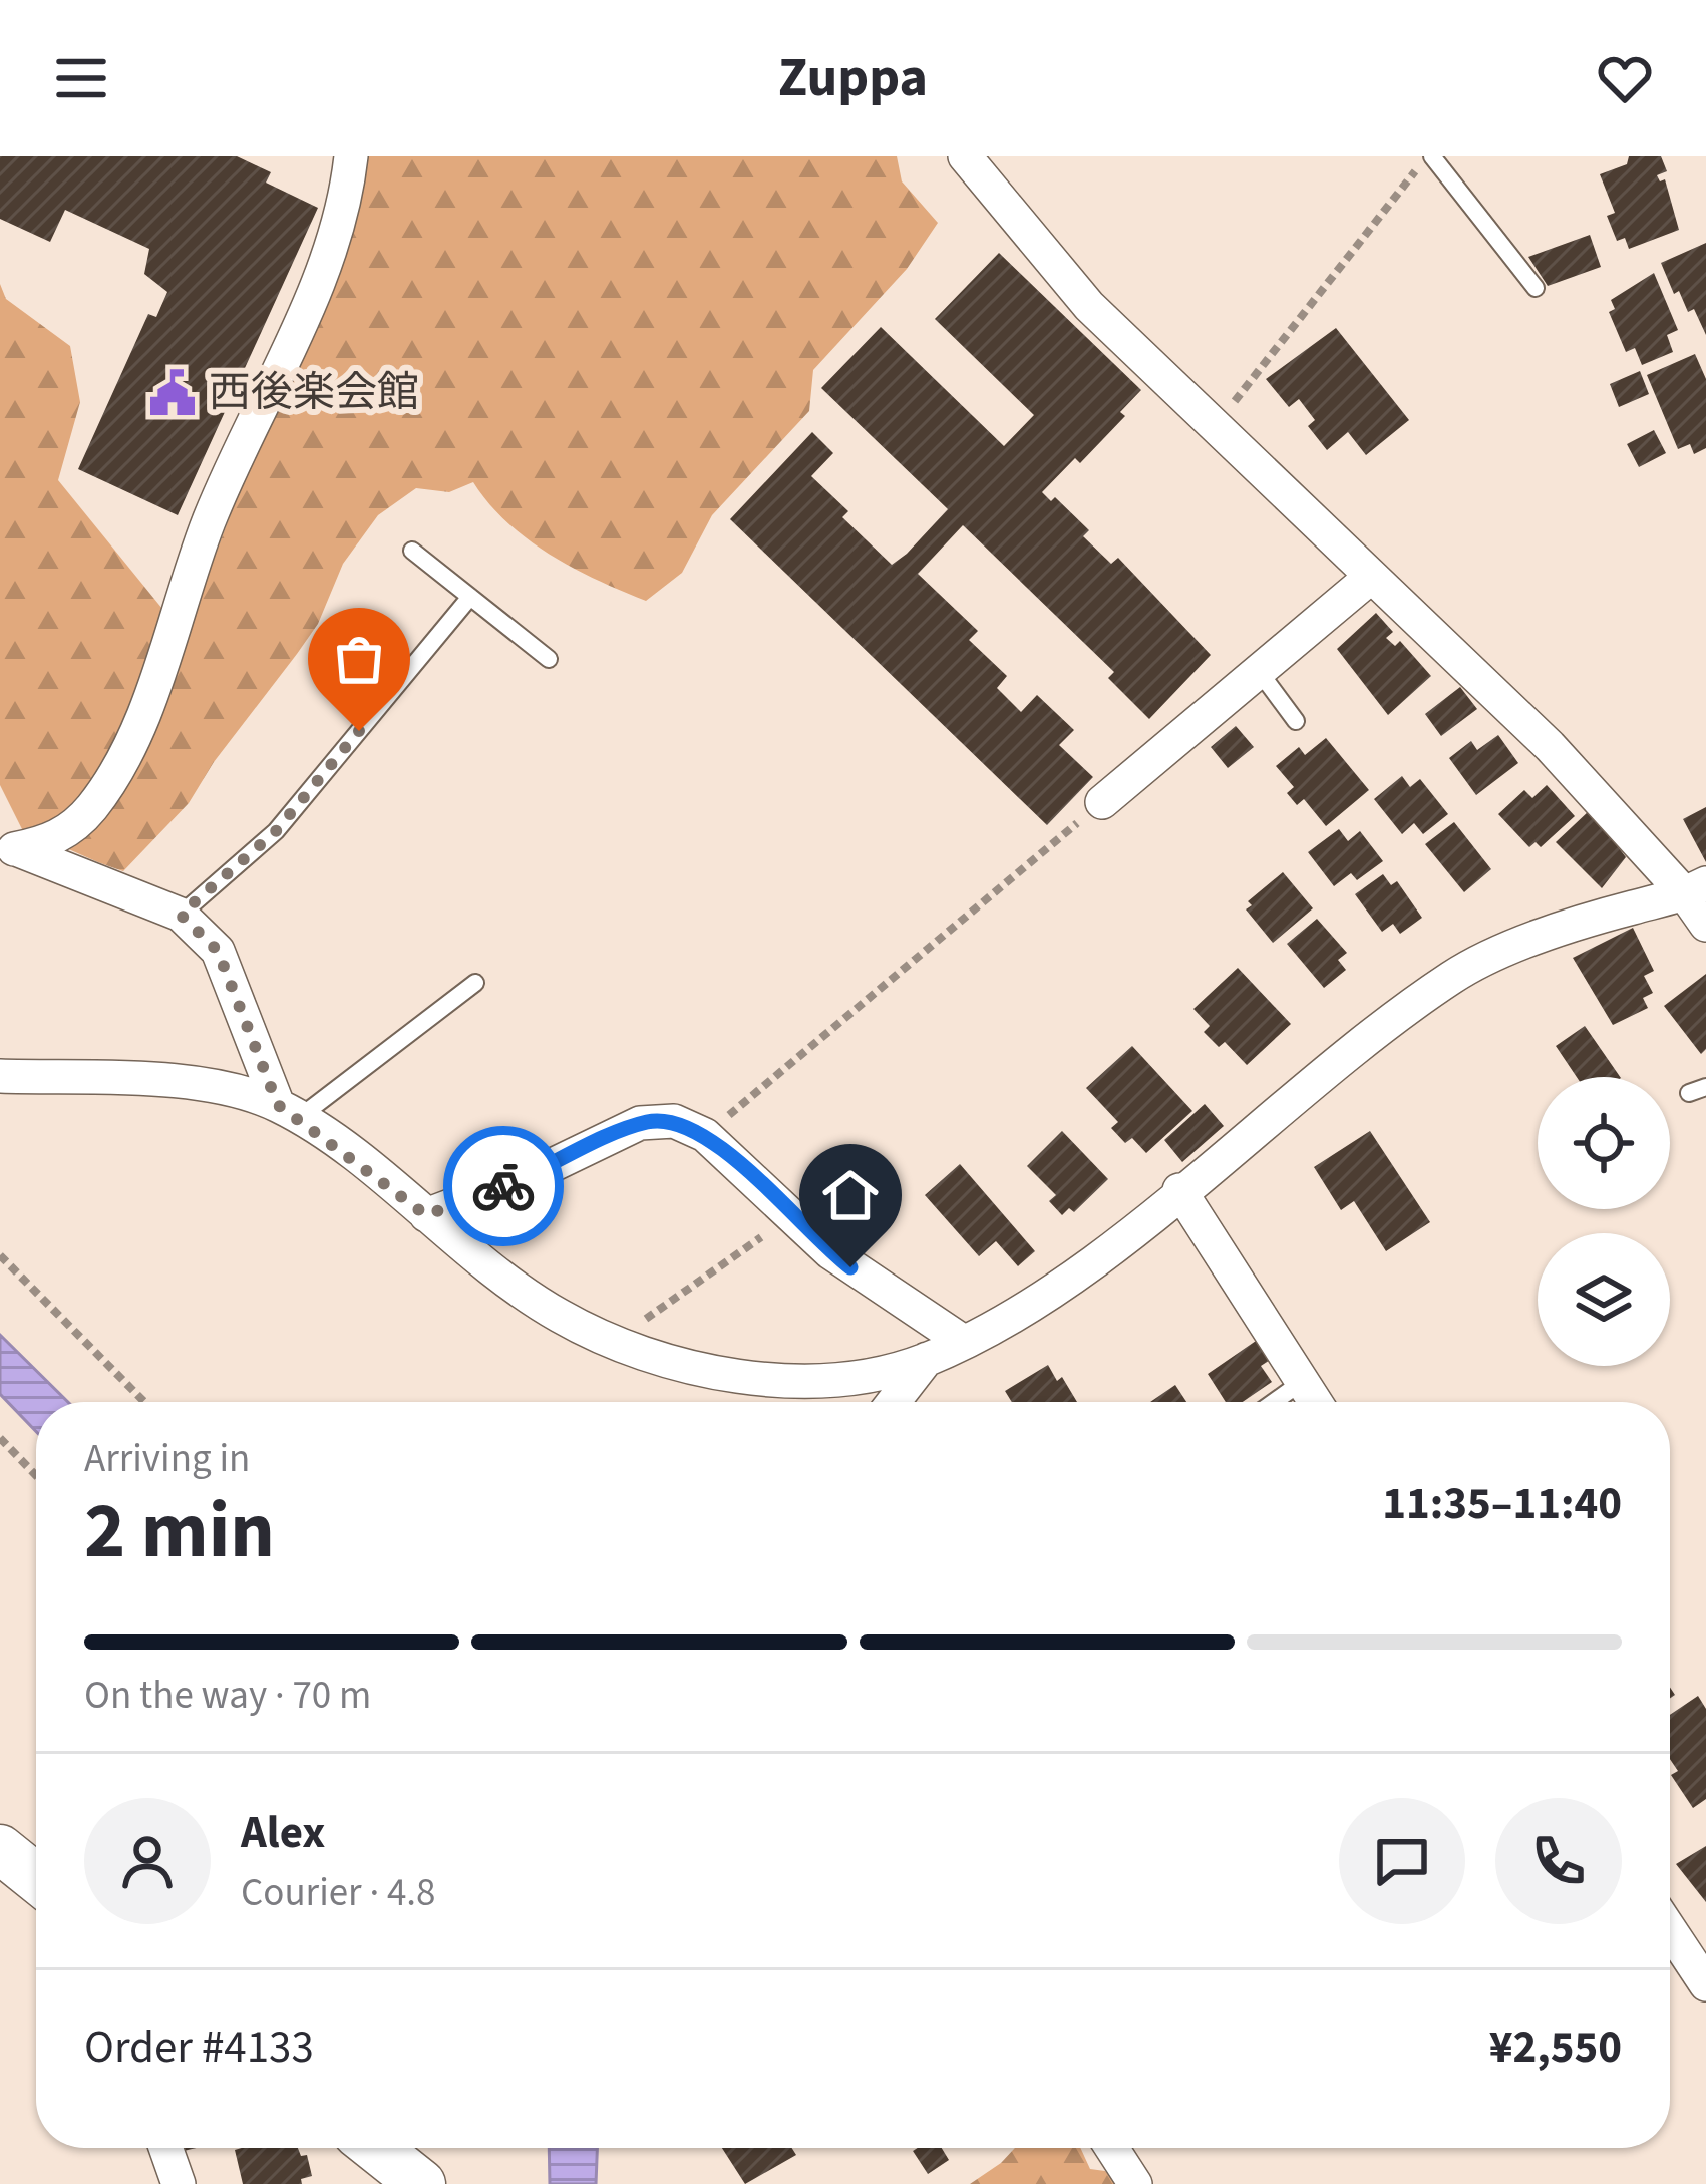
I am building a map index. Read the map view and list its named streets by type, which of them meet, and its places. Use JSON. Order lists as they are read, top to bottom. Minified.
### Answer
{"places":{"public building":["西後楽会館"]},"page":{"header":"Zuppa","heading":["2 min","Arriving in","11:35–11:40"],"panel":["Alex","Courier · 4.8","Order #4133","¥2,550"],"bar":"On the way · 70 m"}}
